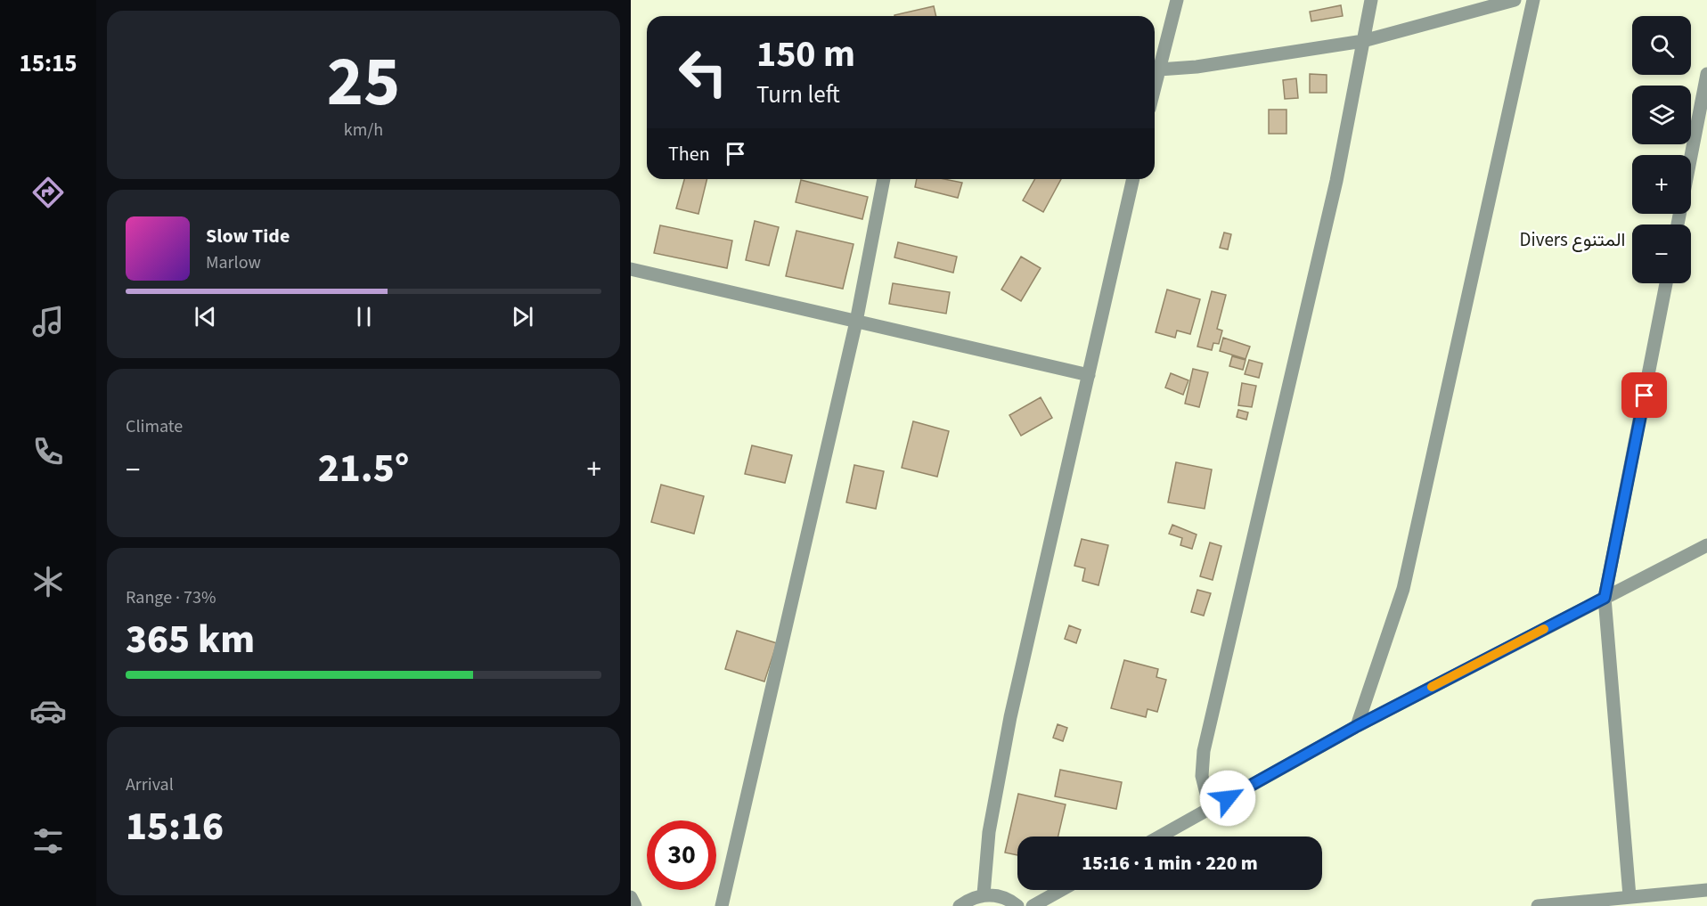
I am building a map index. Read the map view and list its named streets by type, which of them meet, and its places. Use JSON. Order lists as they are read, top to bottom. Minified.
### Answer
{"districts":["Divers المتنوع"],"page":{"tabs":"15:15","tile":[["25","km/h"],"Climate",["Range · 73%","365 km"],["Arrival","15:16"]],"map_buttons":["+","−"],"turn":["150 m","Turn left"],"then":"Then","song":["Slow Tide","Marlow"],"heat":["−","21.5°","+"],"limit":"30","trip":"15:16 · 1 min · 220 m"}}
